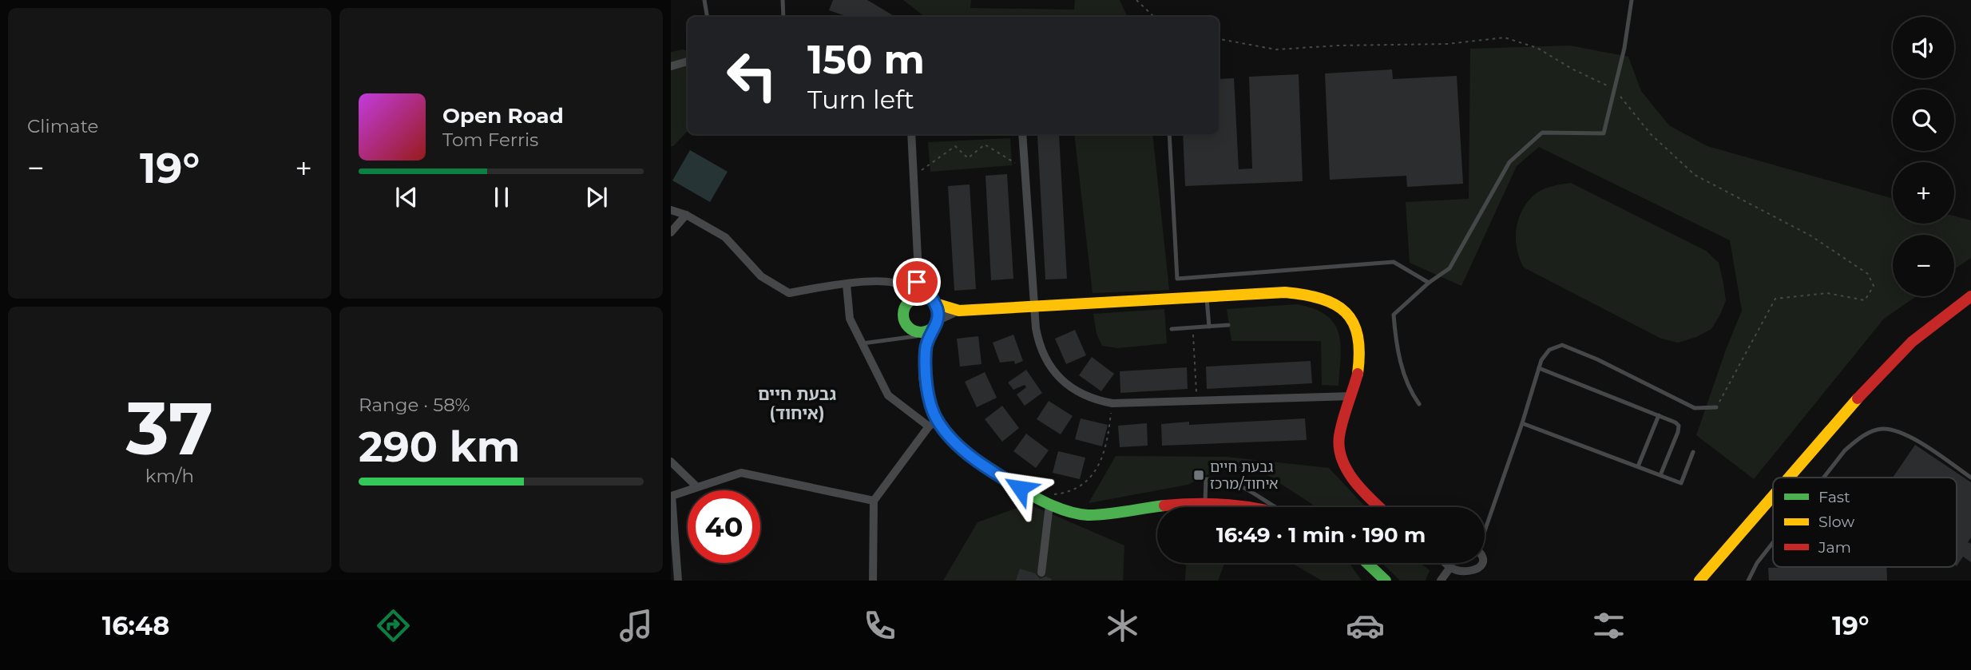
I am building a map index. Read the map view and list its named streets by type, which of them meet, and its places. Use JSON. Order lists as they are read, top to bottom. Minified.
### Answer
{"districts":["גבעת חיים (איחוד)"],"places":{"transit":["גבעת חיים איחוד/מרכז"]},"legend":["Fast","Slow","Jam"],"page":{"tile":["Climate",["37","km/h"],["Range · 58%","290 km"]],"map_buttons":["+","−"],"turn":["150 m","Turn left"],"song":["Open Road","Tom Ferris"],"heat":["−","19°","+"],"limit":"40","trip":"16:49 · 1 min · 190 m","tabs":["16:48","19°"]}}
